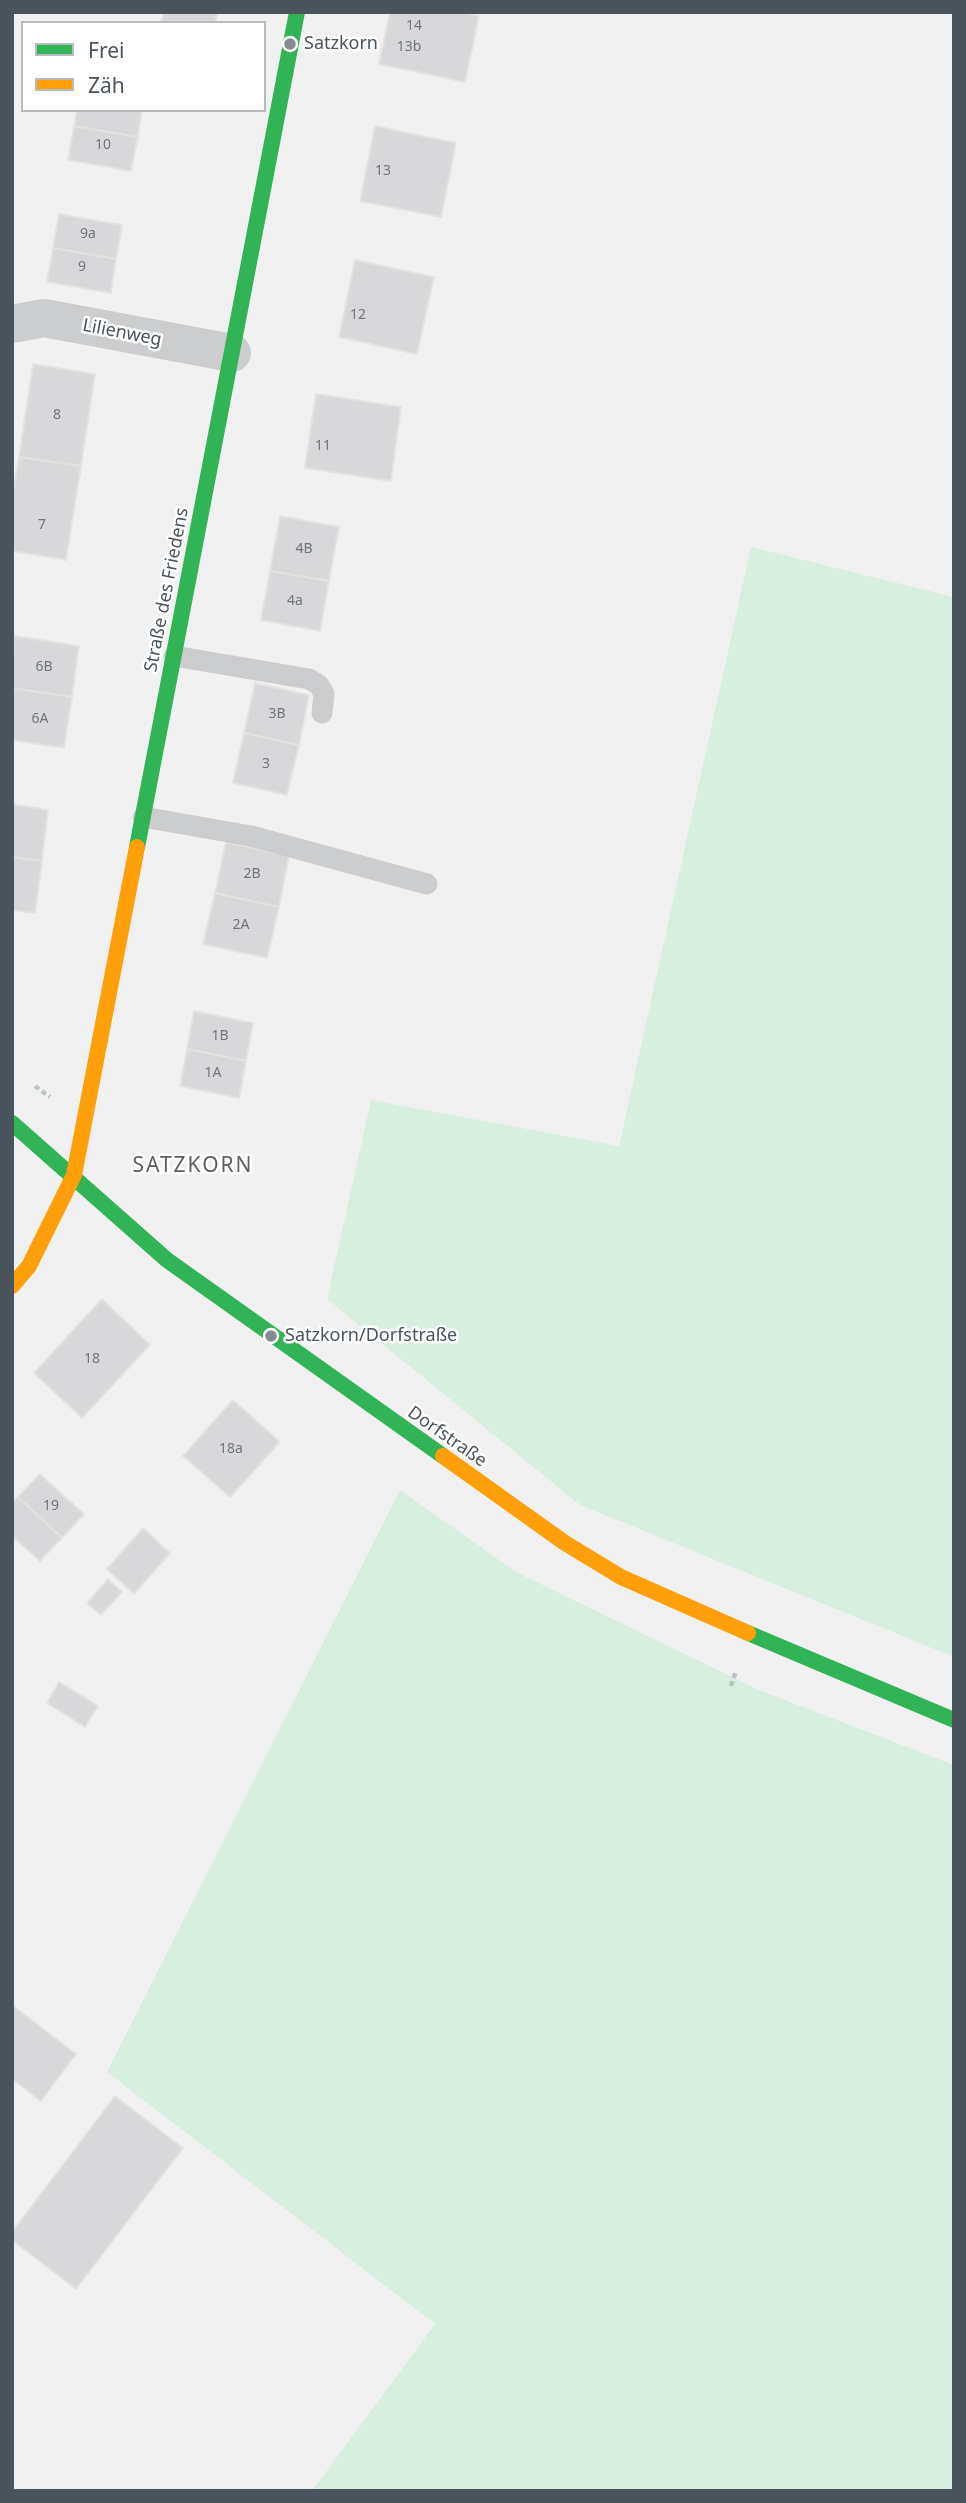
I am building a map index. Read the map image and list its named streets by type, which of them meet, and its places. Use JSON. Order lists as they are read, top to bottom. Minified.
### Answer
{"streets":{"street":["Lilienweg","Straße des Friedens","Dorfstraße"]},"crossings":[["Lilienweg","Straße des Friedens"],["Straße des Friedens","Dorfstraße"]],"districts":["SATZKORN"],"places":["Satzkorn","Satzkorn/Dorfstraße"],"house_numbers":["14","13b","10","13","9a","9","12","8","11","7","4B","4a","6B","3B","6A","3","2B","2A","1B","1A","18","18a","19"],"legend":["Frei","Zäh"]}
